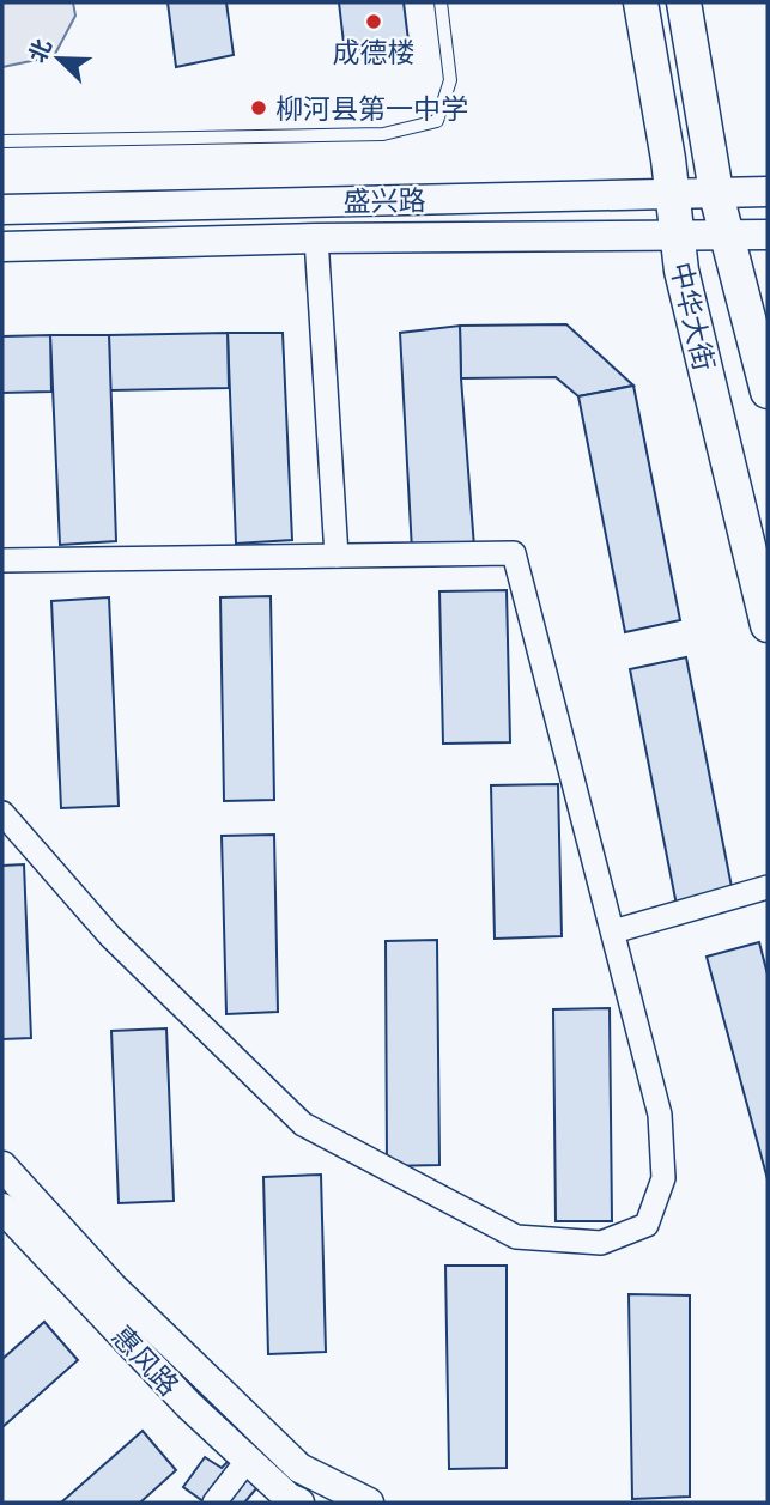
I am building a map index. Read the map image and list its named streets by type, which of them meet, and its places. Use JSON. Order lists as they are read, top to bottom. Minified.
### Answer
{"streets":{"main road":["中华大街"],"street":["盛兴路","惠风路"]},"crossings":[["盛兴路","中华大街"]],"places":["成德楼","柳河县第一中学"],"north":"top left"}
